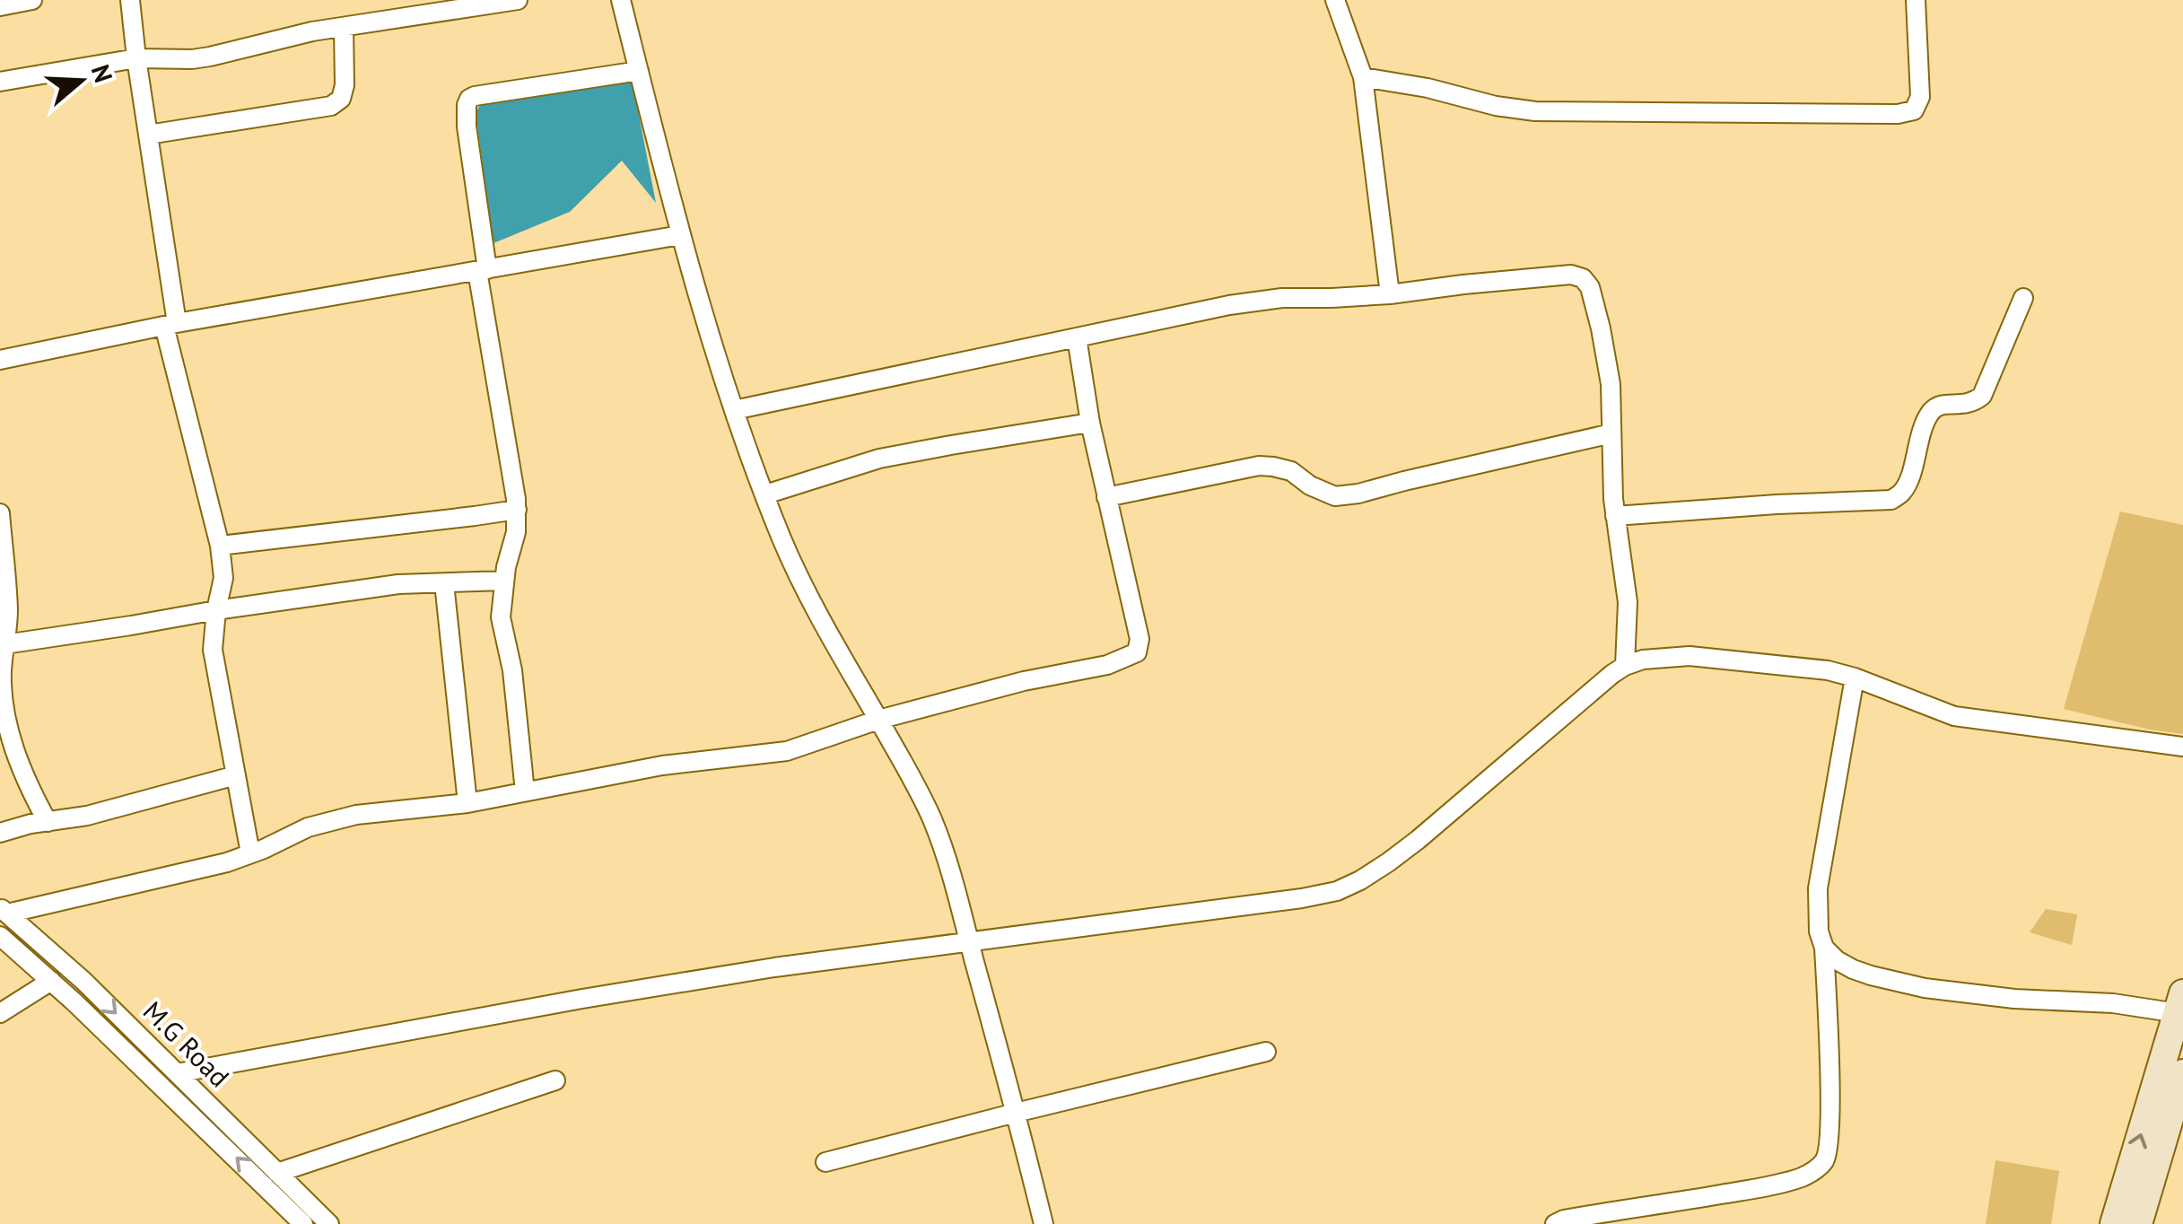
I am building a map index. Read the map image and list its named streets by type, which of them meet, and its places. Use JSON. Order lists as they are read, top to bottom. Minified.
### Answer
{"streets":{"street":["M.G Road"]},"north":"right"}
